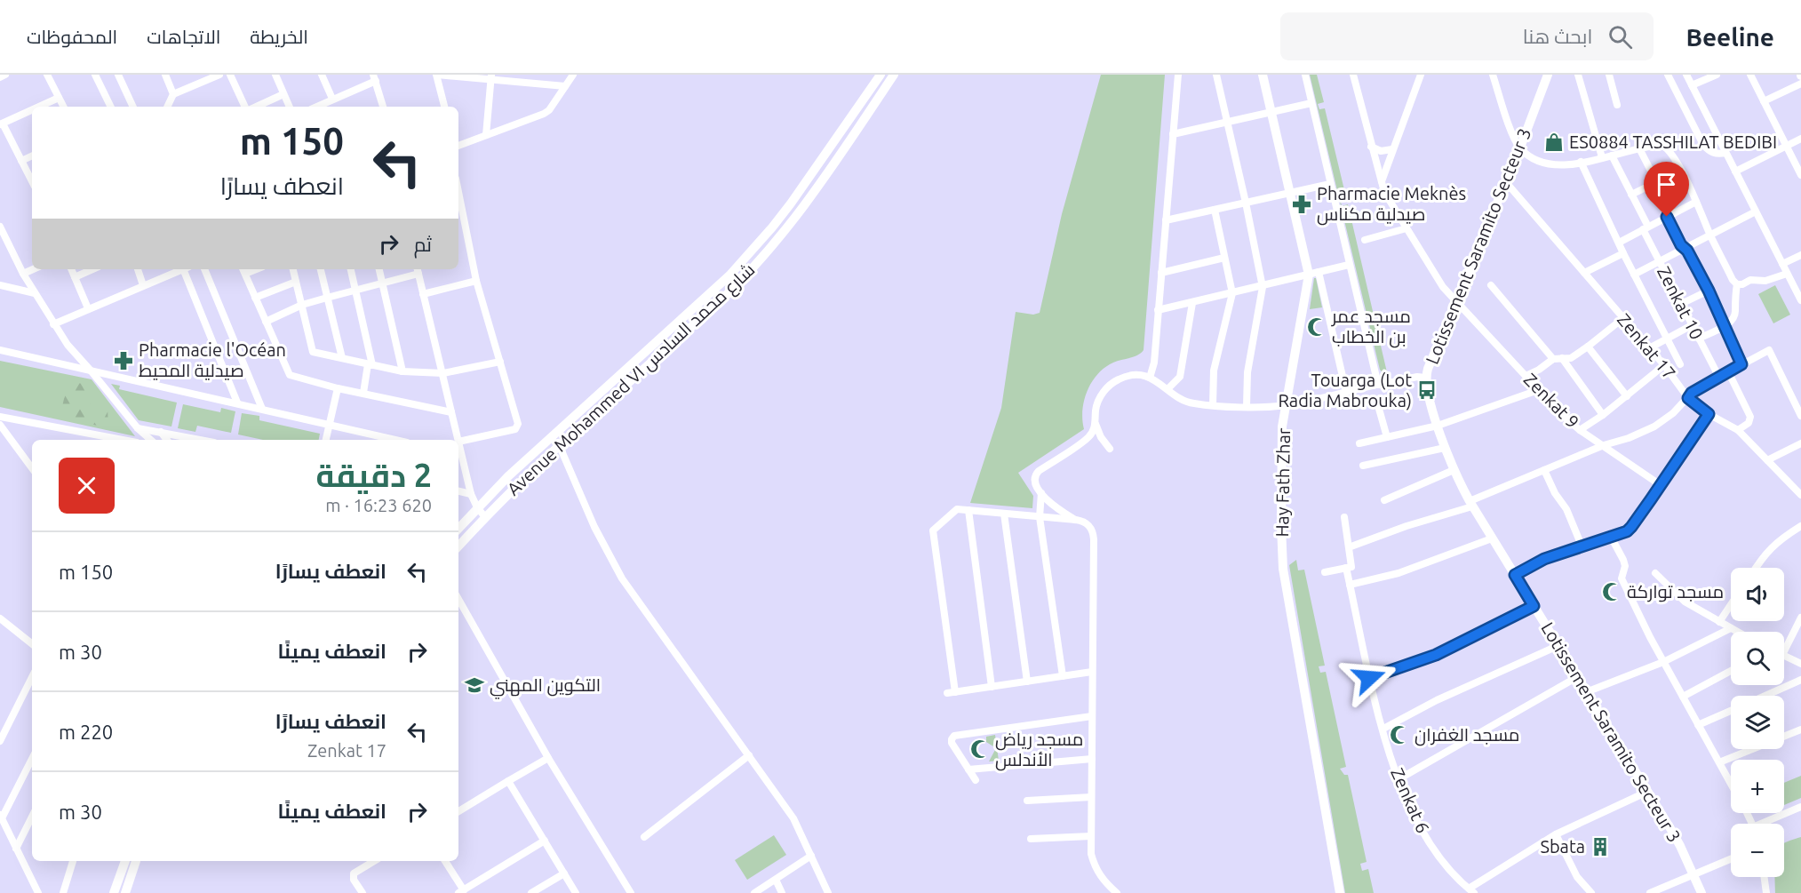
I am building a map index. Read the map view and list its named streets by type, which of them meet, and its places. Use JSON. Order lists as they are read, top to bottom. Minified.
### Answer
{"streets":{"street":["Lotissement Saramito Secteur 3","Zenkat 10","Zenkat 17","Avenue Mohammed VI شارع محمد السادس","Zenkat 9","Hay Fath Zhar","Zenkat 6"]},"crossings":[["Lotissement Saramito Secteur 3","Zenkat 17"],["Lotissement Saramito Secteur 3","Zenkat 9"]],"places":{"shop":["ES0884 TASSHILAT BEDIBI"],"pharmacy":["Pharmacie Meknès صيدلية مكناس","Pharmacie l'Océan صيدلية المحيط"],"mosque":["مسجد عمر بن الخطاب","مسجد تواركة","مسجد الغفران","مسجد رياض الأندلس"],"bus stop":["Touarga (Lot Radia Mabrouka)"],"school or university":["التكوين المهني"],"building":["Sbata"]},"page":{"header":"Beeline","search":"ابحث هنا","nav":["الخريطة","الاتجاهات","المحفوظات"],"turn":["150 m","انعطف يسارًا"],"then":"ثم","heading":["2 دقيقة","620 m · 16:23"],"list":[{"name":"انعطف يسارًا","value":"150 m"},{"name":"انعطف يمينًا","value":"30 m"},{"name":"انعطف يسارًا","note":"Zenkat 17","value":"220 m"},{"name":"انعطف يمينًا","value":"30 m"}],"map_buttons":["+","−"]}}
